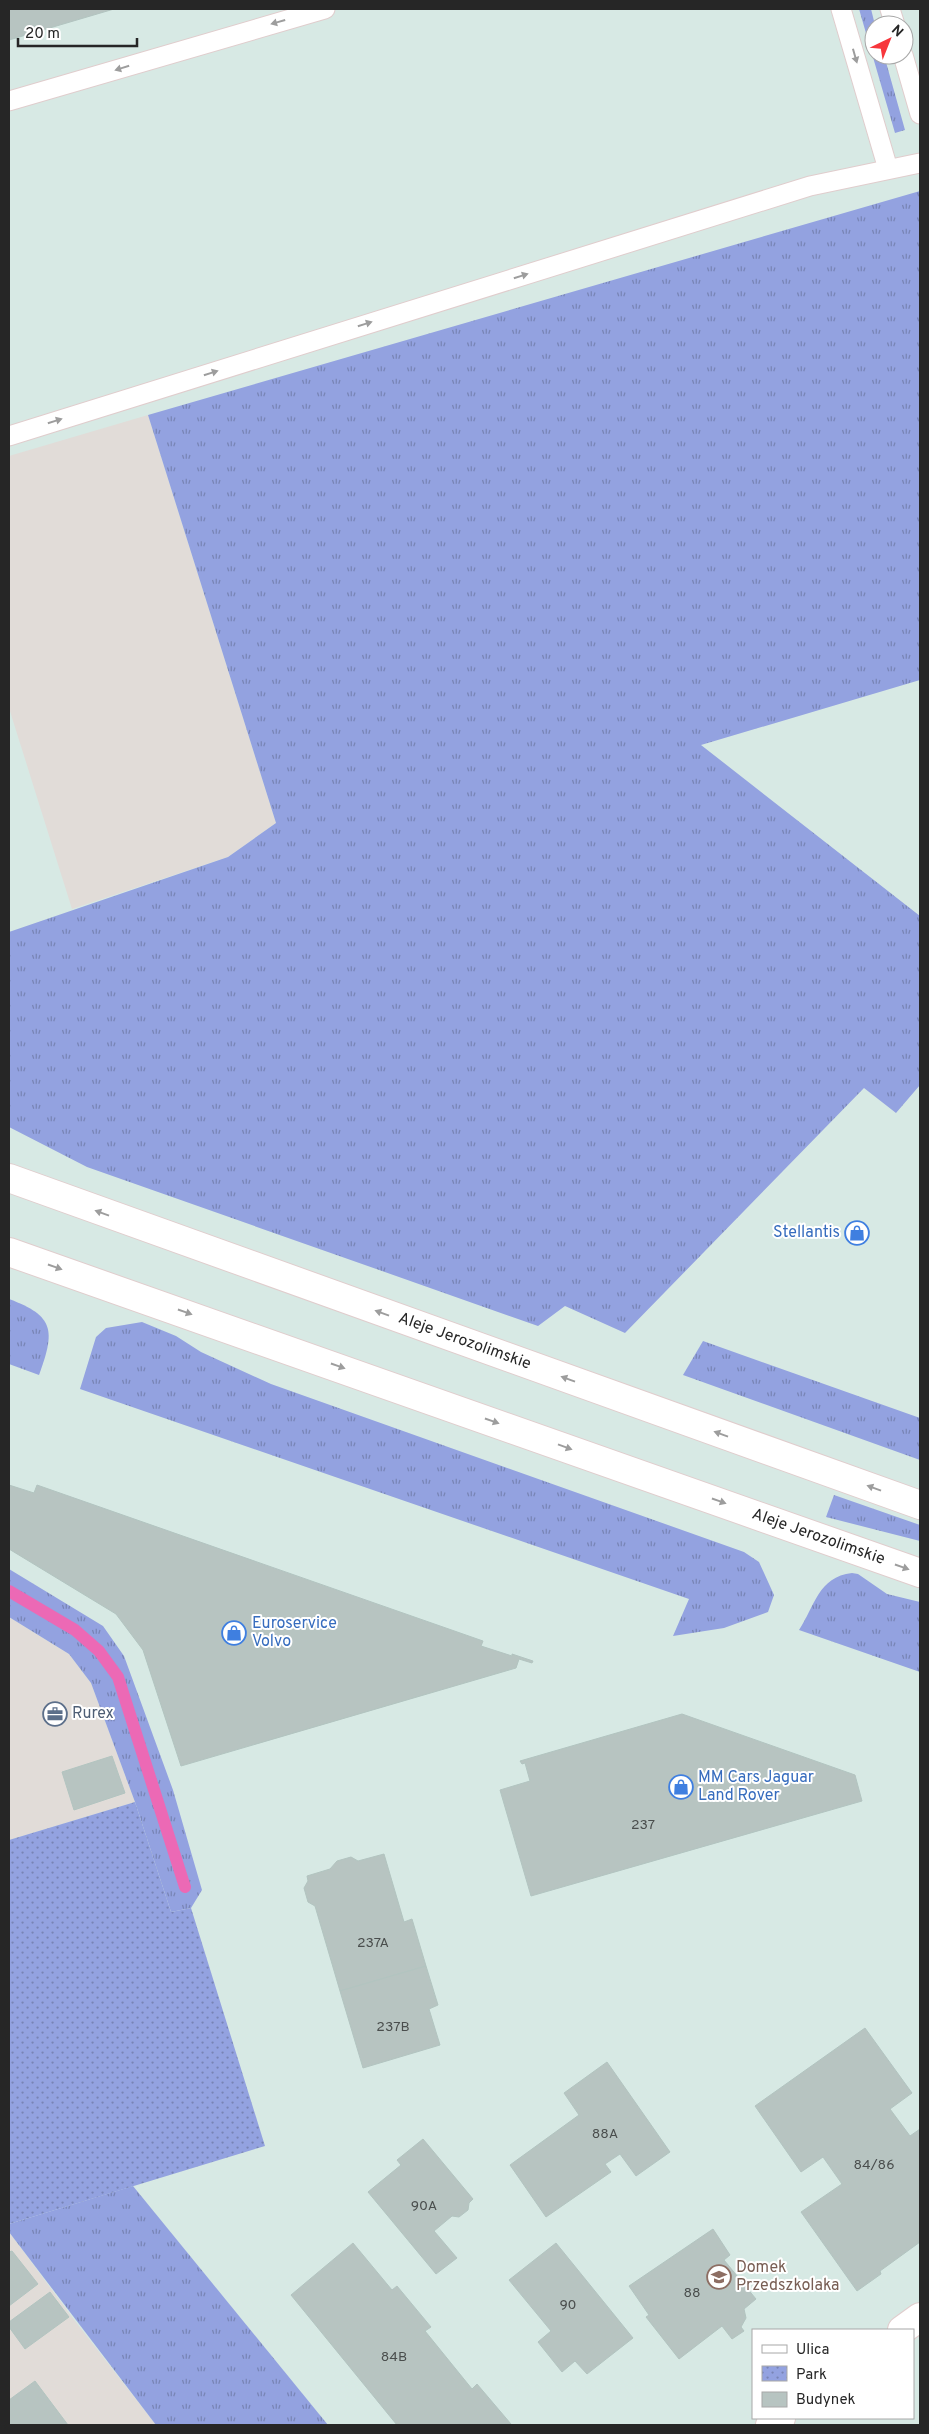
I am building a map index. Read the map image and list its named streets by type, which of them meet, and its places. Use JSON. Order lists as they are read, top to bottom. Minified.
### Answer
{"streets":{"main road":["Aleje Jerozolimskie"]},"places":{"shop":["Stellantis","Euroservice Volvo","MM Cars Jaguar Land Rover"],"office":["Rurex"],"school or university":["Domek Przedszkolaka"]},"house_numbers":["237","237A","237B","88A","84/86","90A","88","90","84B"],"legend":["Ulica","Park","Budynek"],"scale_bar":"20 m","north":"top right"}
